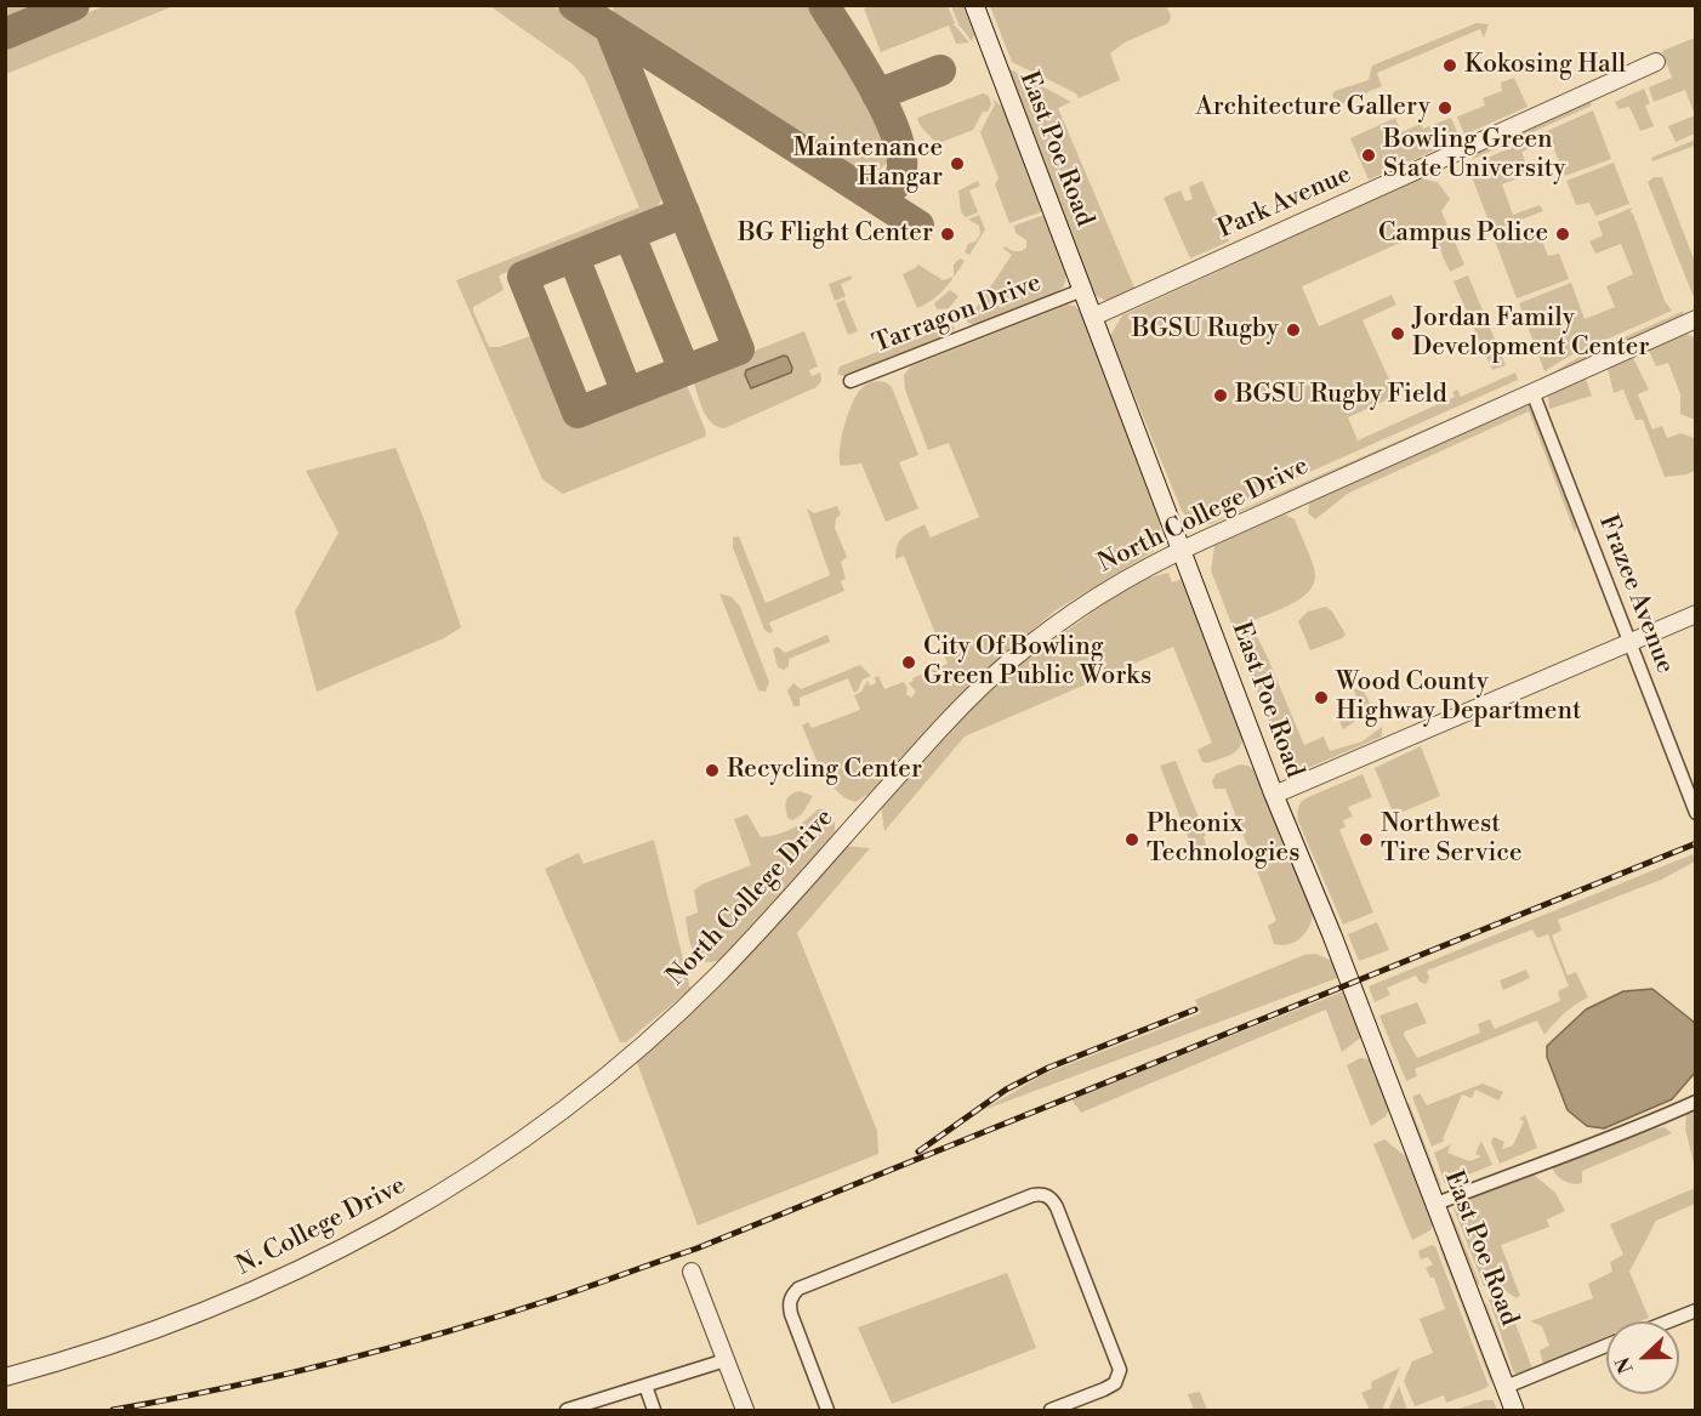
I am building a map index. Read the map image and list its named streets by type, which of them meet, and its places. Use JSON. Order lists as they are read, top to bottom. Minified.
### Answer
{"streets":{"main road":["East Poe Road"],"street":["Park Avenue","Tarragon Drive","North College Drive","Frazee Avenue","N. College Drive"]},"crossings":[["East Poe Road","Park Avenue"],["East Poe Road","Tarragon Drive"],["East Poe Road","North College Drive"],["North College Drive","Frazee Avenue"],["North College Drive","N. College Drive"]],"places":["Kokosing Hall","Architecture Gallery","Bowling Green State University","Maintenance Hangar","BG Flight Center","Campus Police","BGSU Rugby","Jordan Family Development Center","BGSU Rugby Field","City Of Bowling Green Public Works","Wood County Highway Department","Recycling Center","Pheonix Technologies","Northwest Tire Service"],"north":"left"}
